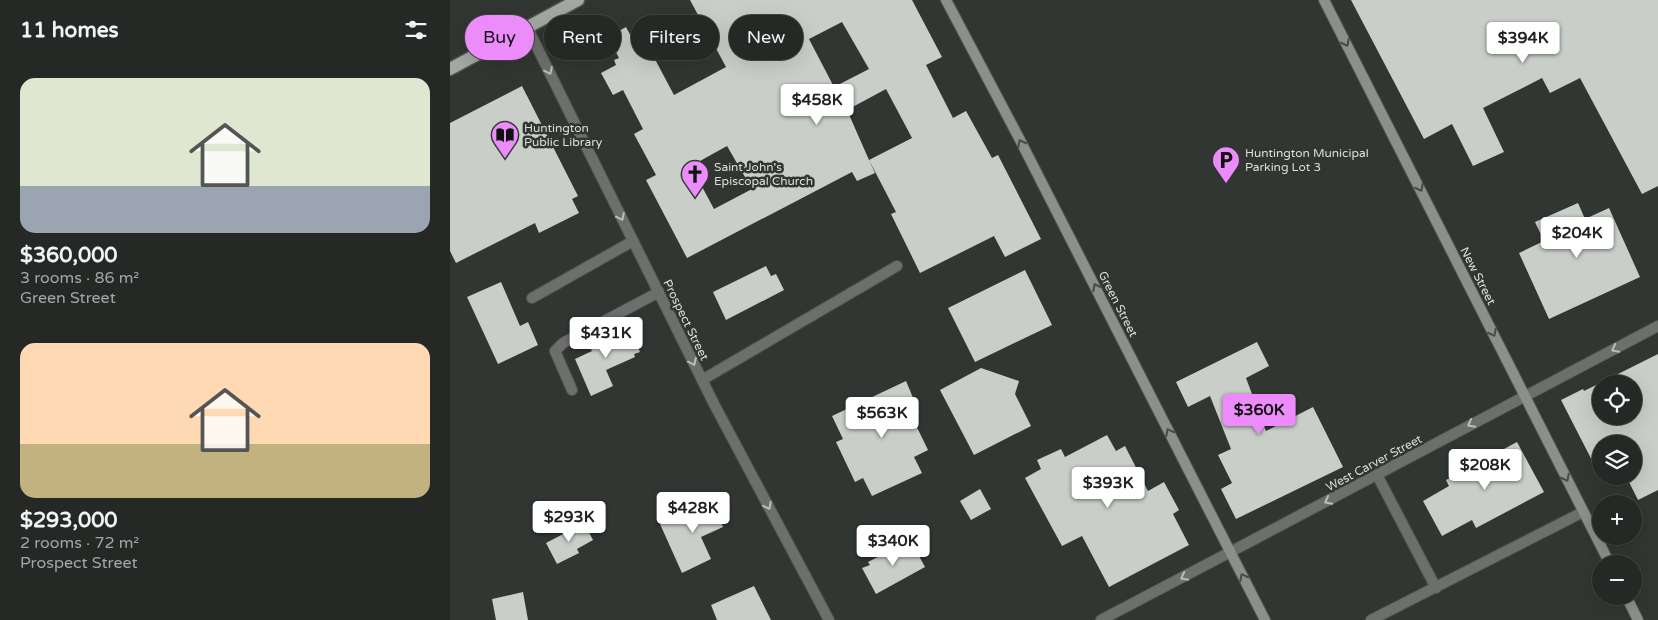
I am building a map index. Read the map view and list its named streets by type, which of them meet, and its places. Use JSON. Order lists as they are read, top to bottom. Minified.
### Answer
{"streets":{"street":["New Street","Green Street","Prospect Street","West Carver Street"]},"crossings":[["New Street","West Carver Street"],["Green Street","West Carver Street"]],"one_way":["New Street","Green Street","Prospect Street","West Carver Street"],"places":{"library":["Huntington Public Library"],"parking":["Huntington Municipal Parking Lot 3"],"church":["Saint John's Episcopal Church"]},"page":{"heading":"11 homes","chip":["Buy","Rent","Filters","New"],"price":["$394K","$458K","$204K","$431K","$360K","$563K","$208K","$393K","$428K","$293K","$340K"],"list":[{"name":"$360,000","note":"3 rooms · 86 m² · Green Street"},{"name":"$293,000","note":"2 rooms · 72 m² · Prospect Street"}],"map_buttons":["+","−"]}}
